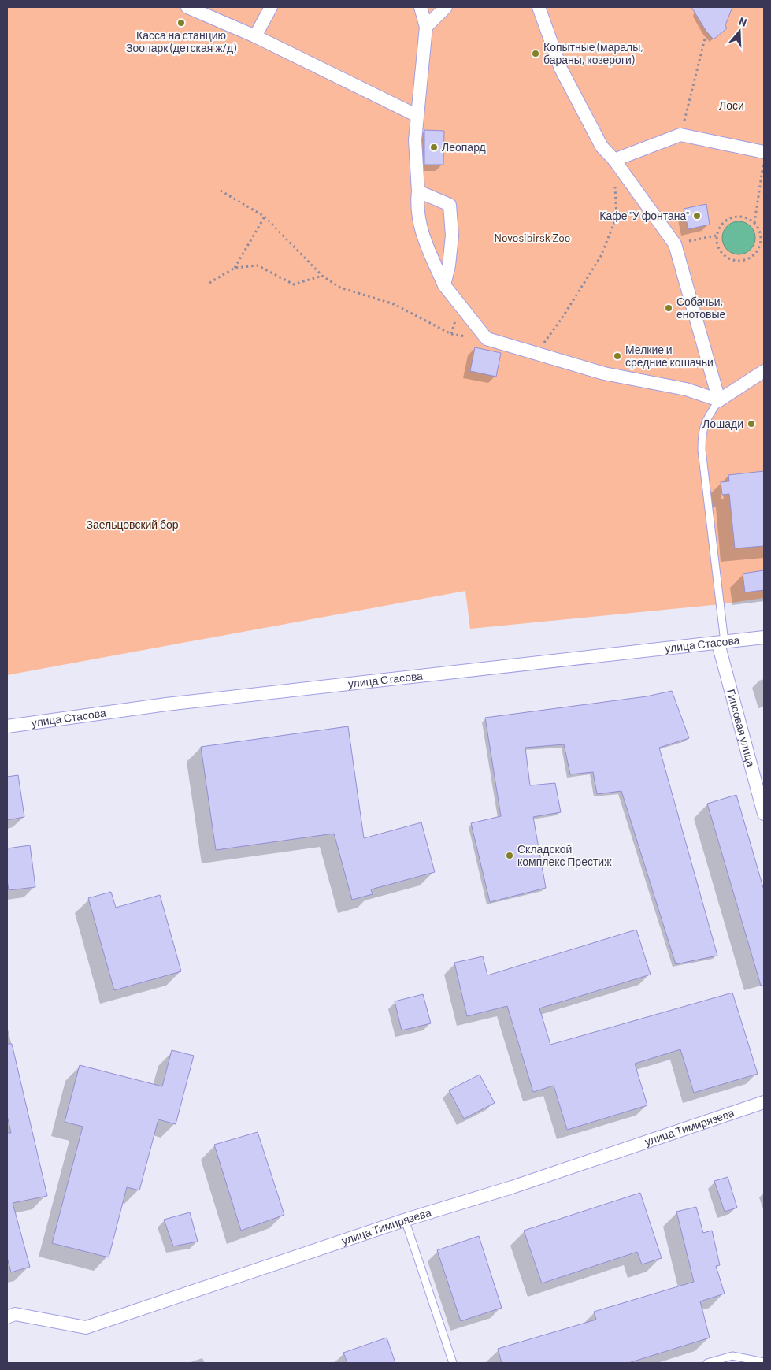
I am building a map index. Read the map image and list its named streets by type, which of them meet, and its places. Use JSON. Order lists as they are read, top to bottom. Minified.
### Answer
{"streets":{"street":["улица Стасова","Гипсовая улица","улица Тимирязева"]},"crossings":[["улица Стасова","Гипсовая улица"]],"parks":["Лоси","Novosibirsk Zoo","Заельцовский бор"],"places":["Касса на станцию Зоопарк (детская ж/д)","Копытные (маралы, бараны, козероги)","Леопард","Кафе \"У фонтана\"","Собачьи, енотовые","Мелкие и средние кошачьи","Лошади","Складской комплекс Престиж"],"north":"top"}
